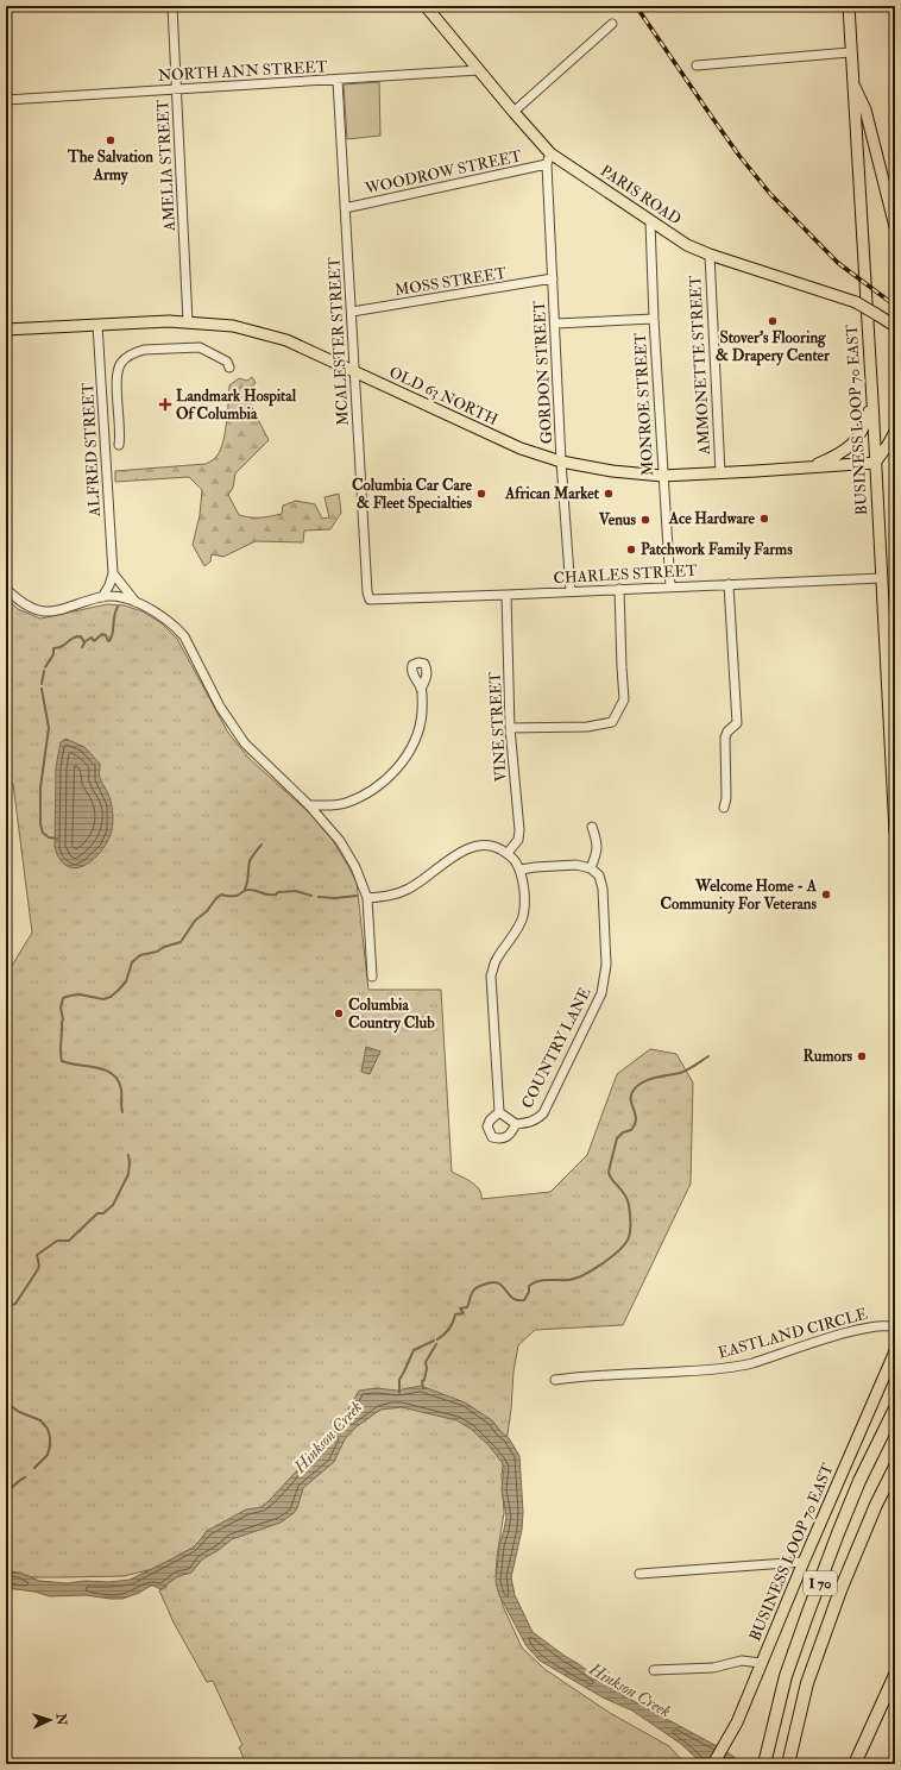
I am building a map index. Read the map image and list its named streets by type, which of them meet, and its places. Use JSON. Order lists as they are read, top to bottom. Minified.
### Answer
{"streets":{"highway":["I 70"],"main road":["PARIS ROAD","OLD 63 NORTH","BUSINESS LOOP 70 EAST"],"street":["NORTH ANN STREET","AMELIA STREET","WOODROW STREET","MOSS STREET","MCALESTER STREET","AMMONETTE STREET","GORDON STREET","MONROE STREET","ALFRED STREET","CHARLES STREET","VINE STREET","COUNTRY LANE","EASTLAND CIRCLE"]},"crossings":[["NORTH ANN STREET","AMELIA STREET"],["NORTH ANN STREET","PARIS ROAD"],["NORTH ANN STREET","MCALESTER STREET"],["AMELIA STREET","OLD 63 NORTH"],["WOODROW STREET","MCALESTER STREET"],["WOODROW STREET","GORDON STREET"],["PARIS ROAD","AMMONETTE STREET"],["PARIS ROAD","GORDON STREET"],["PARIS ROAD","MONROE STREET"],["MOSS STREET","MCALESTER STREET"],["MOSS STREET","GORDON STREET"],["MCALESTER STREET","OLD 63 NORTH"],["MCALESTER STREET","CHARLES STREET"],["AMMONETTE STREET","OLD 63 NORTH"],["GORDON STREET","OLD 63 NORTH"],["GORDON STREET","CHARLES STREET"],["OLD 63 NORTH","MONROE STREET"],["OLD 63 NORTH","BUSINESS LOOP 70 EAST"],["OLD 63 NORTH","ALFRED STREET"],["MONROE STREET","CHARLES STREET"],["BUSINESS LOOP 70 EAST","CHARLES STREET"],["CHARLES STREET","VINE STREET"]],"water":["Hinkson Creek"],"places":{"other":["The Salvation Army","Stover's Flooring & Drapery Center","Columbia Car Care & Fleet Specialties","African Market","Ace Hardware","Venus","Patchwork Family Farms","Welcome Home - A Community For Veterans","Columbia Country Club","Rumors"],"health":["Landmark Hospital Of Columbia"]},"north":"right"}
